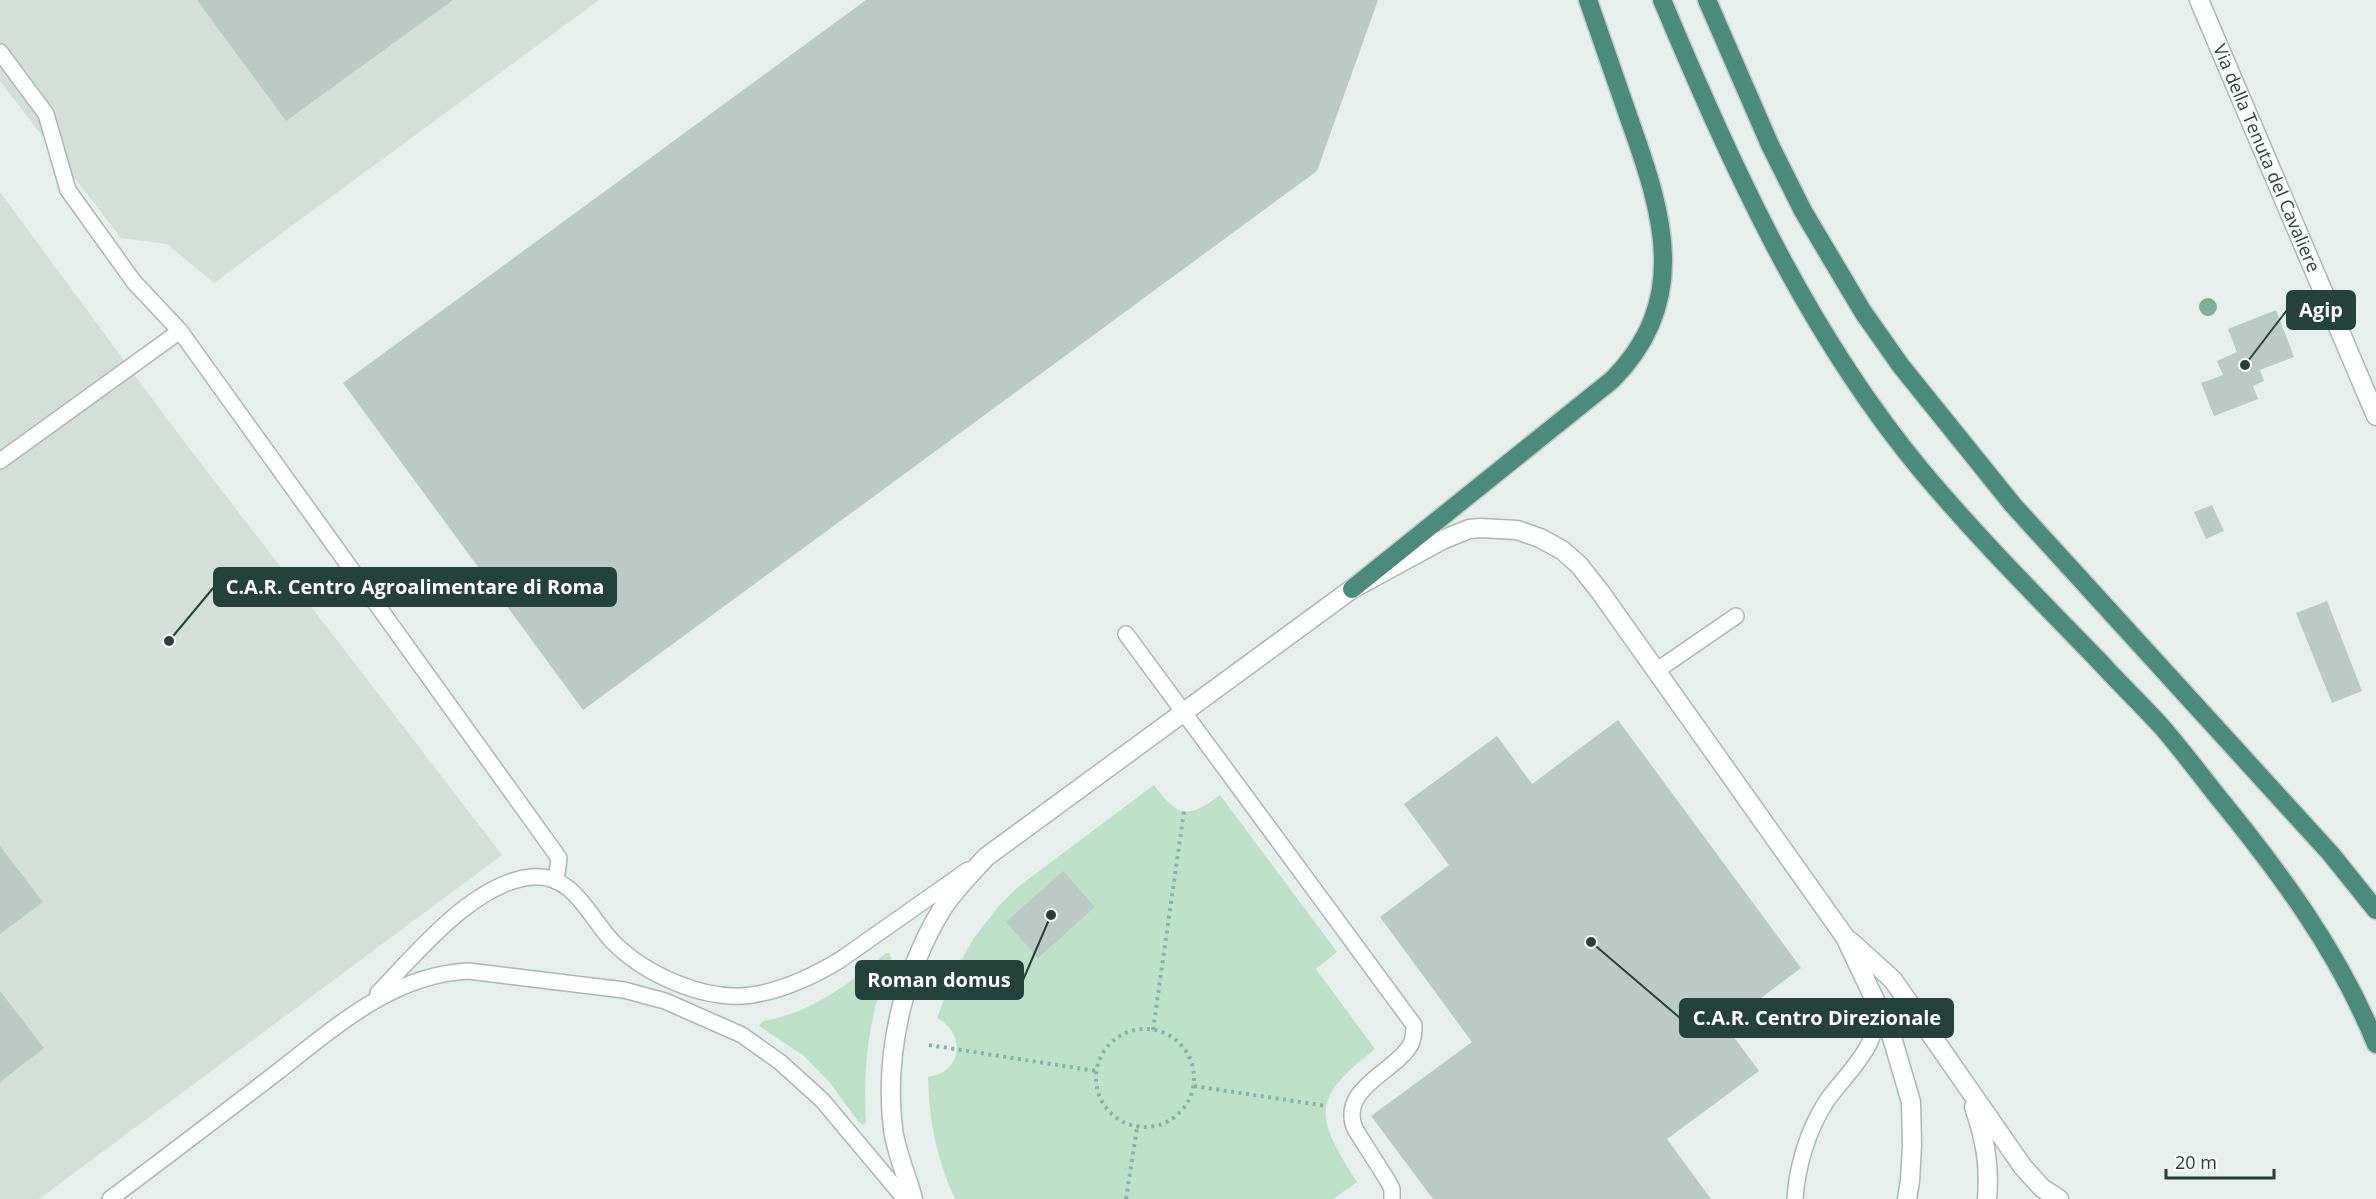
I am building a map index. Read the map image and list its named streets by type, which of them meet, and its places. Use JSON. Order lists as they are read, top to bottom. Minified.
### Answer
{"streets":{"street":["Via della Tenuta del Cavaliere"]},"places":["Agip","C.A.R. Centro Agroalimentare di Roma","Roman domus","C.A.R. Centro Direzionale"],"scale_bar":"20 m"}
